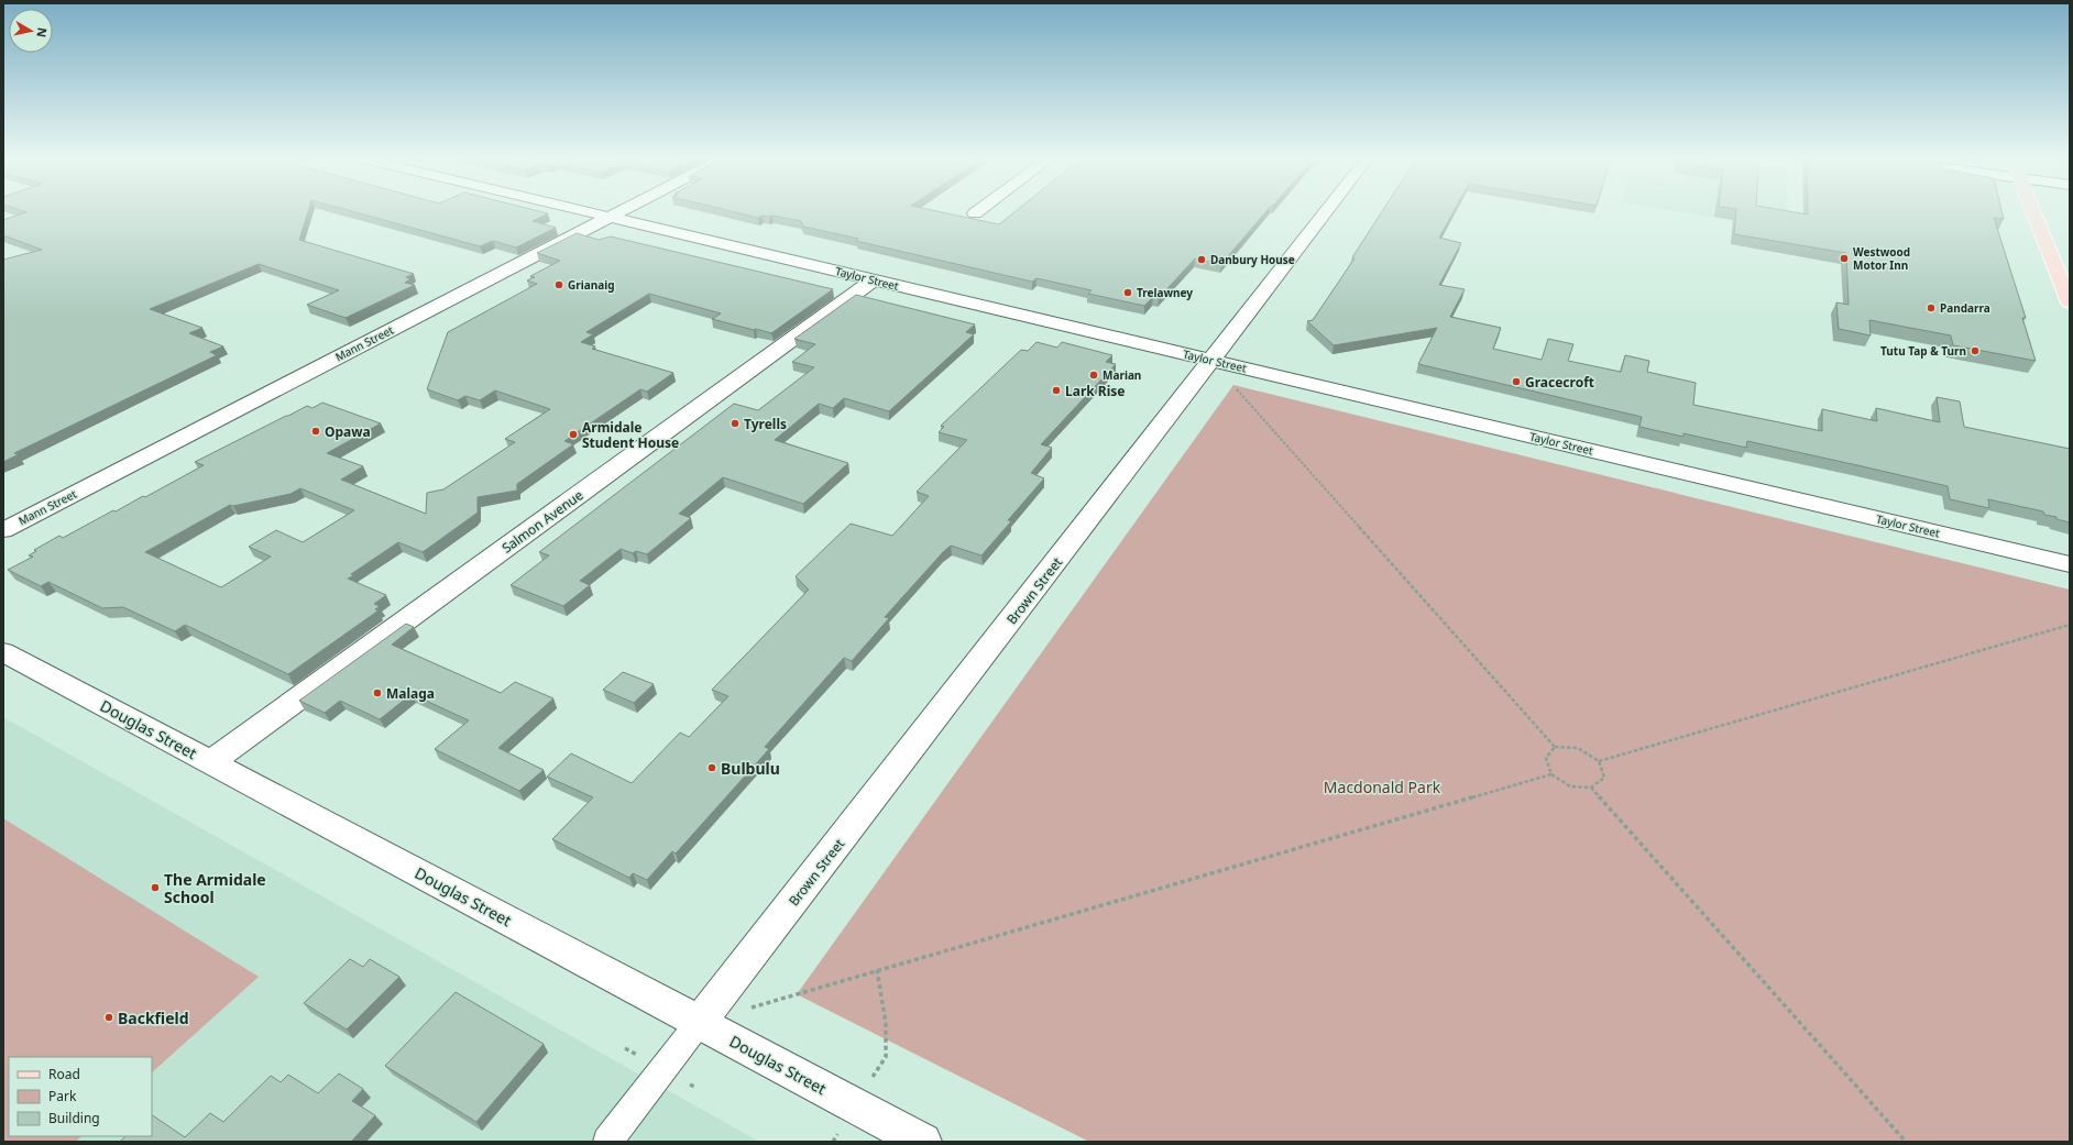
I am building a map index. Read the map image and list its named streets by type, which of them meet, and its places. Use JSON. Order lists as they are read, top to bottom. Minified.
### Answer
{"streets":{"street":["Taylor Street","Mann Street","Salmon Avenue","Brown Street","Douglas Street"]},"crossings":[["Taylor Street","Mann Street"],["Taylor Street","Salmon Avenue"],["Taylor Street","Brown Street"],["Salmon Avenue","Douglas Street"],["Brown Street","Douglas Street"]],"parks":["Macdonald Park"],"places":["Westwood Motor Inn","Danbury House","Grianaig","Trelawney","Pandarra","Tutu Tap & Turn","Marian","Gracecroft","Lark Rise","Tyrells","Opawa","Armidale Student House","Malaga","Bulbulu","The Armidale School","Backfield"],"legend":["Road","Park","Building"],"north":"right"}
